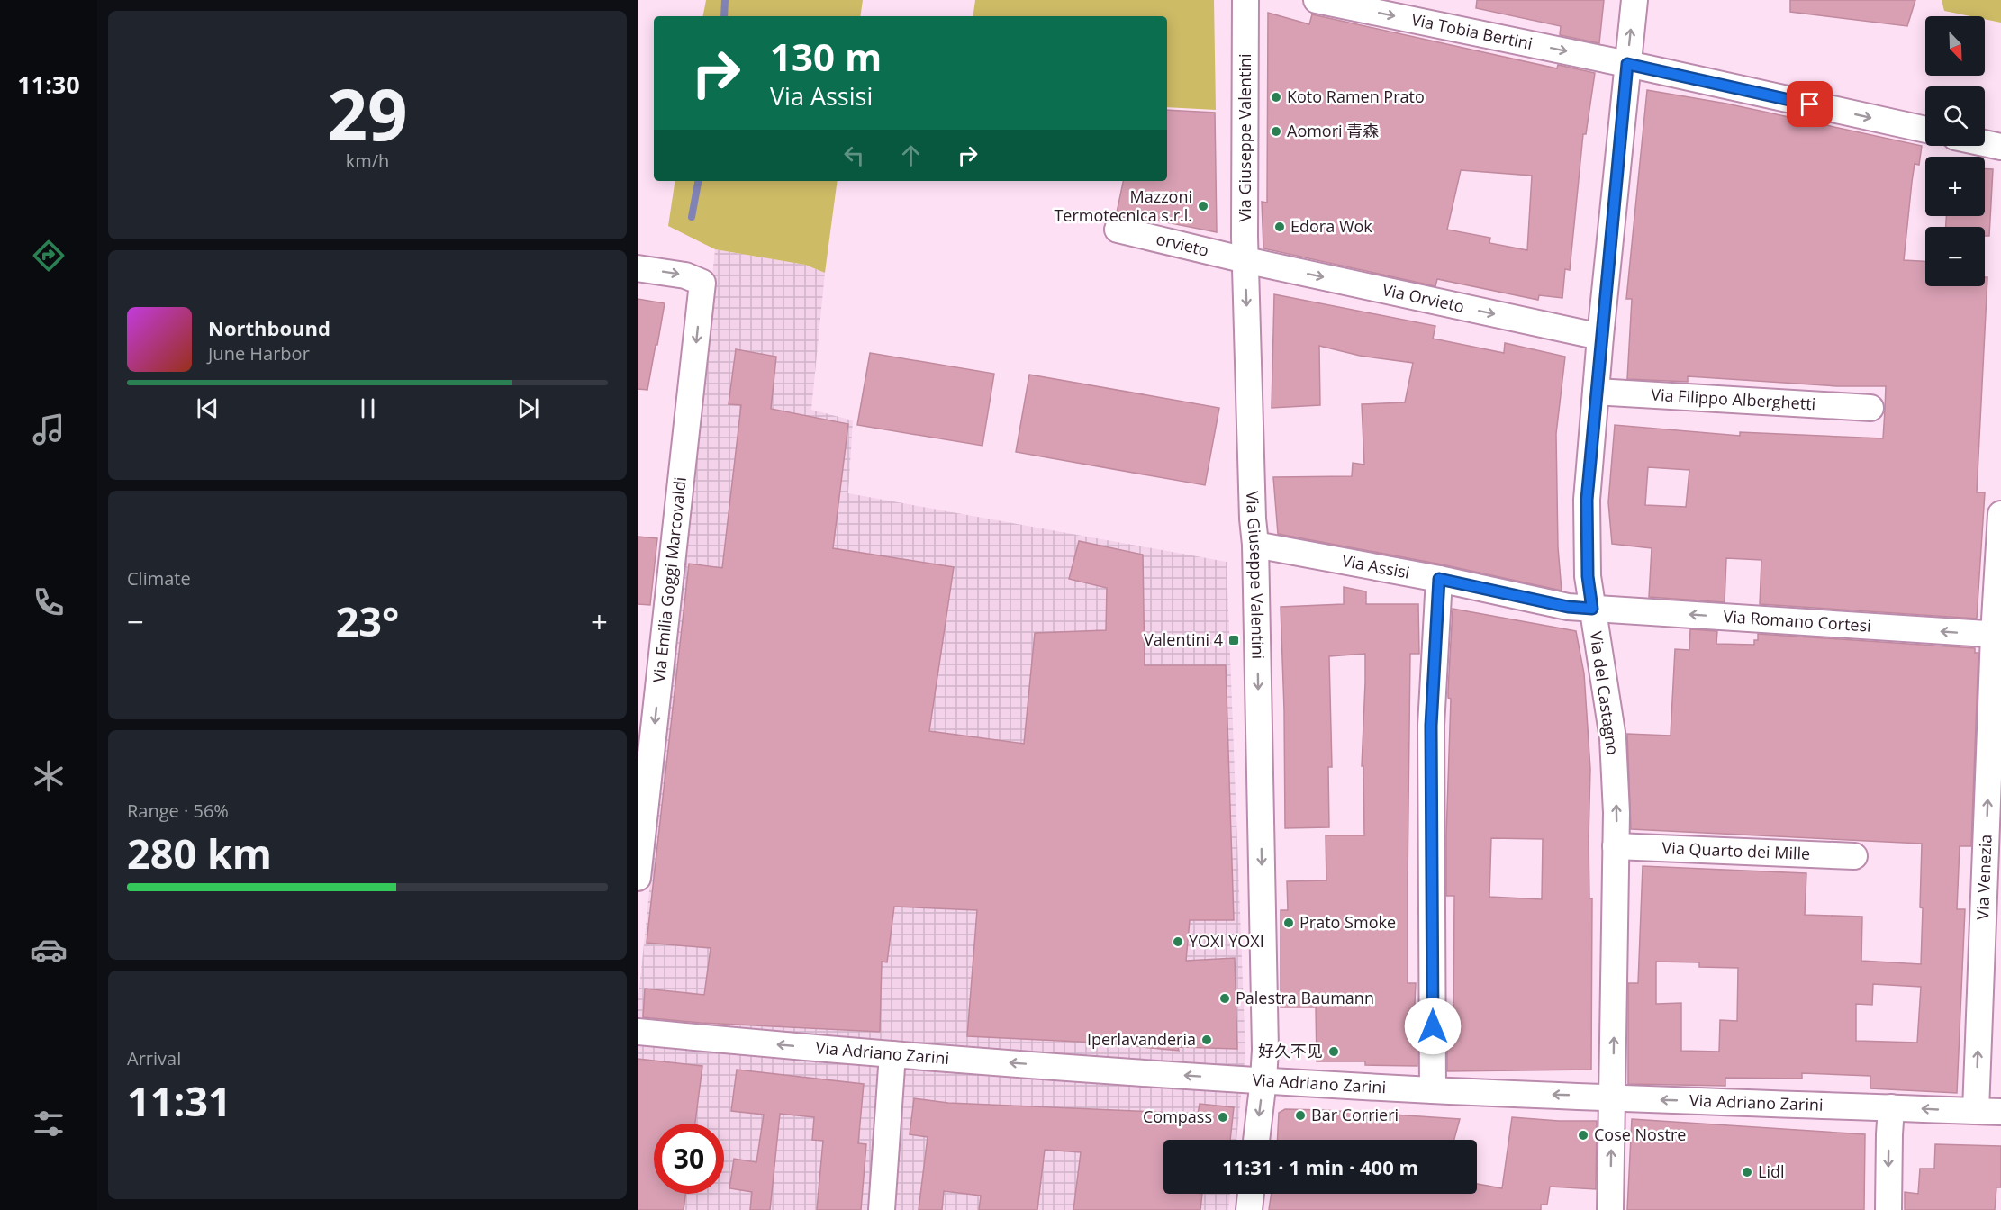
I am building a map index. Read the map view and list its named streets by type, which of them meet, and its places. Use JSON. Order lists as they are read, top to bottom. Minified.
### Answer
{"streets":{"street":["Via Tobia Bertini","Via Giuseppe Valentini","orvieto","Via Orvieto","Via Filippo Alberghetti","Via Assisi","Via Emilia Goggi Marcovaldi","Via Romano Cortesi","Via del Castagno","Via Quarto dei Mille","Via Venezia","Via Adriano Zarini"]},"crossings":[["Via Tobia Bertini","Via del Castagno"],["Via Giuseppe Valentini","orvieto"],["Via Giuseppe Valentini","Via Orvieto"],["Via Giuseppe Valentini","Via Assisi"],["Via Giuseppe Valentini","Via Adriano Zarini"],["orvieto","Via Orvieto"],["Via Orvieto","Via del Castagno"],["Via Filippo Alberghetti","Via del Castagno"],["Via Assisi","Via Romano Cortesi"],["Via Assisi","Via del Castagno"],["Via Romano Cortesi","Via del Castagno"],["Via Romano Cortesi","Via Venezia"],["Via del Castagno","Via Quarto dei Mille"],["Via del Castagno","Via Adriano Zarini"],["Via Venezia","Via Adriano Zarini"]],"one_way":["Via Tobia Bertini","Via Orvieto","Via Emilia Goggi Marcovaldi","Via Romano Cortesi","Via Venezia","Via Adriano Zarini"],"places":{"other":["Koto Ramen Prato","Aomori 青森","Mazzoni Termotecnica s.r.l.","Edora Wok","Prato Smoke","YOXI YOXI","Palestra Baumann","Iperlavanderia","好久不见","Bar Corrieri","Compass","Cose Nostre","Lidl"],"transit":["Valentini 4"]},"north":"bottom right","page":{"tabs":"11:30","tile":[["29","km/h"],"Climate",["Range · 56%","280 km"],["Arrival","11:31"]],"map_buttons":["+","−"],"turn":["130 m","Via Assisi"],"song":["Northbound","June Harbor"],"heat":["−","23°","+"],"limit":"30","trip":"11:31 · 1 min · 400 m"}}
